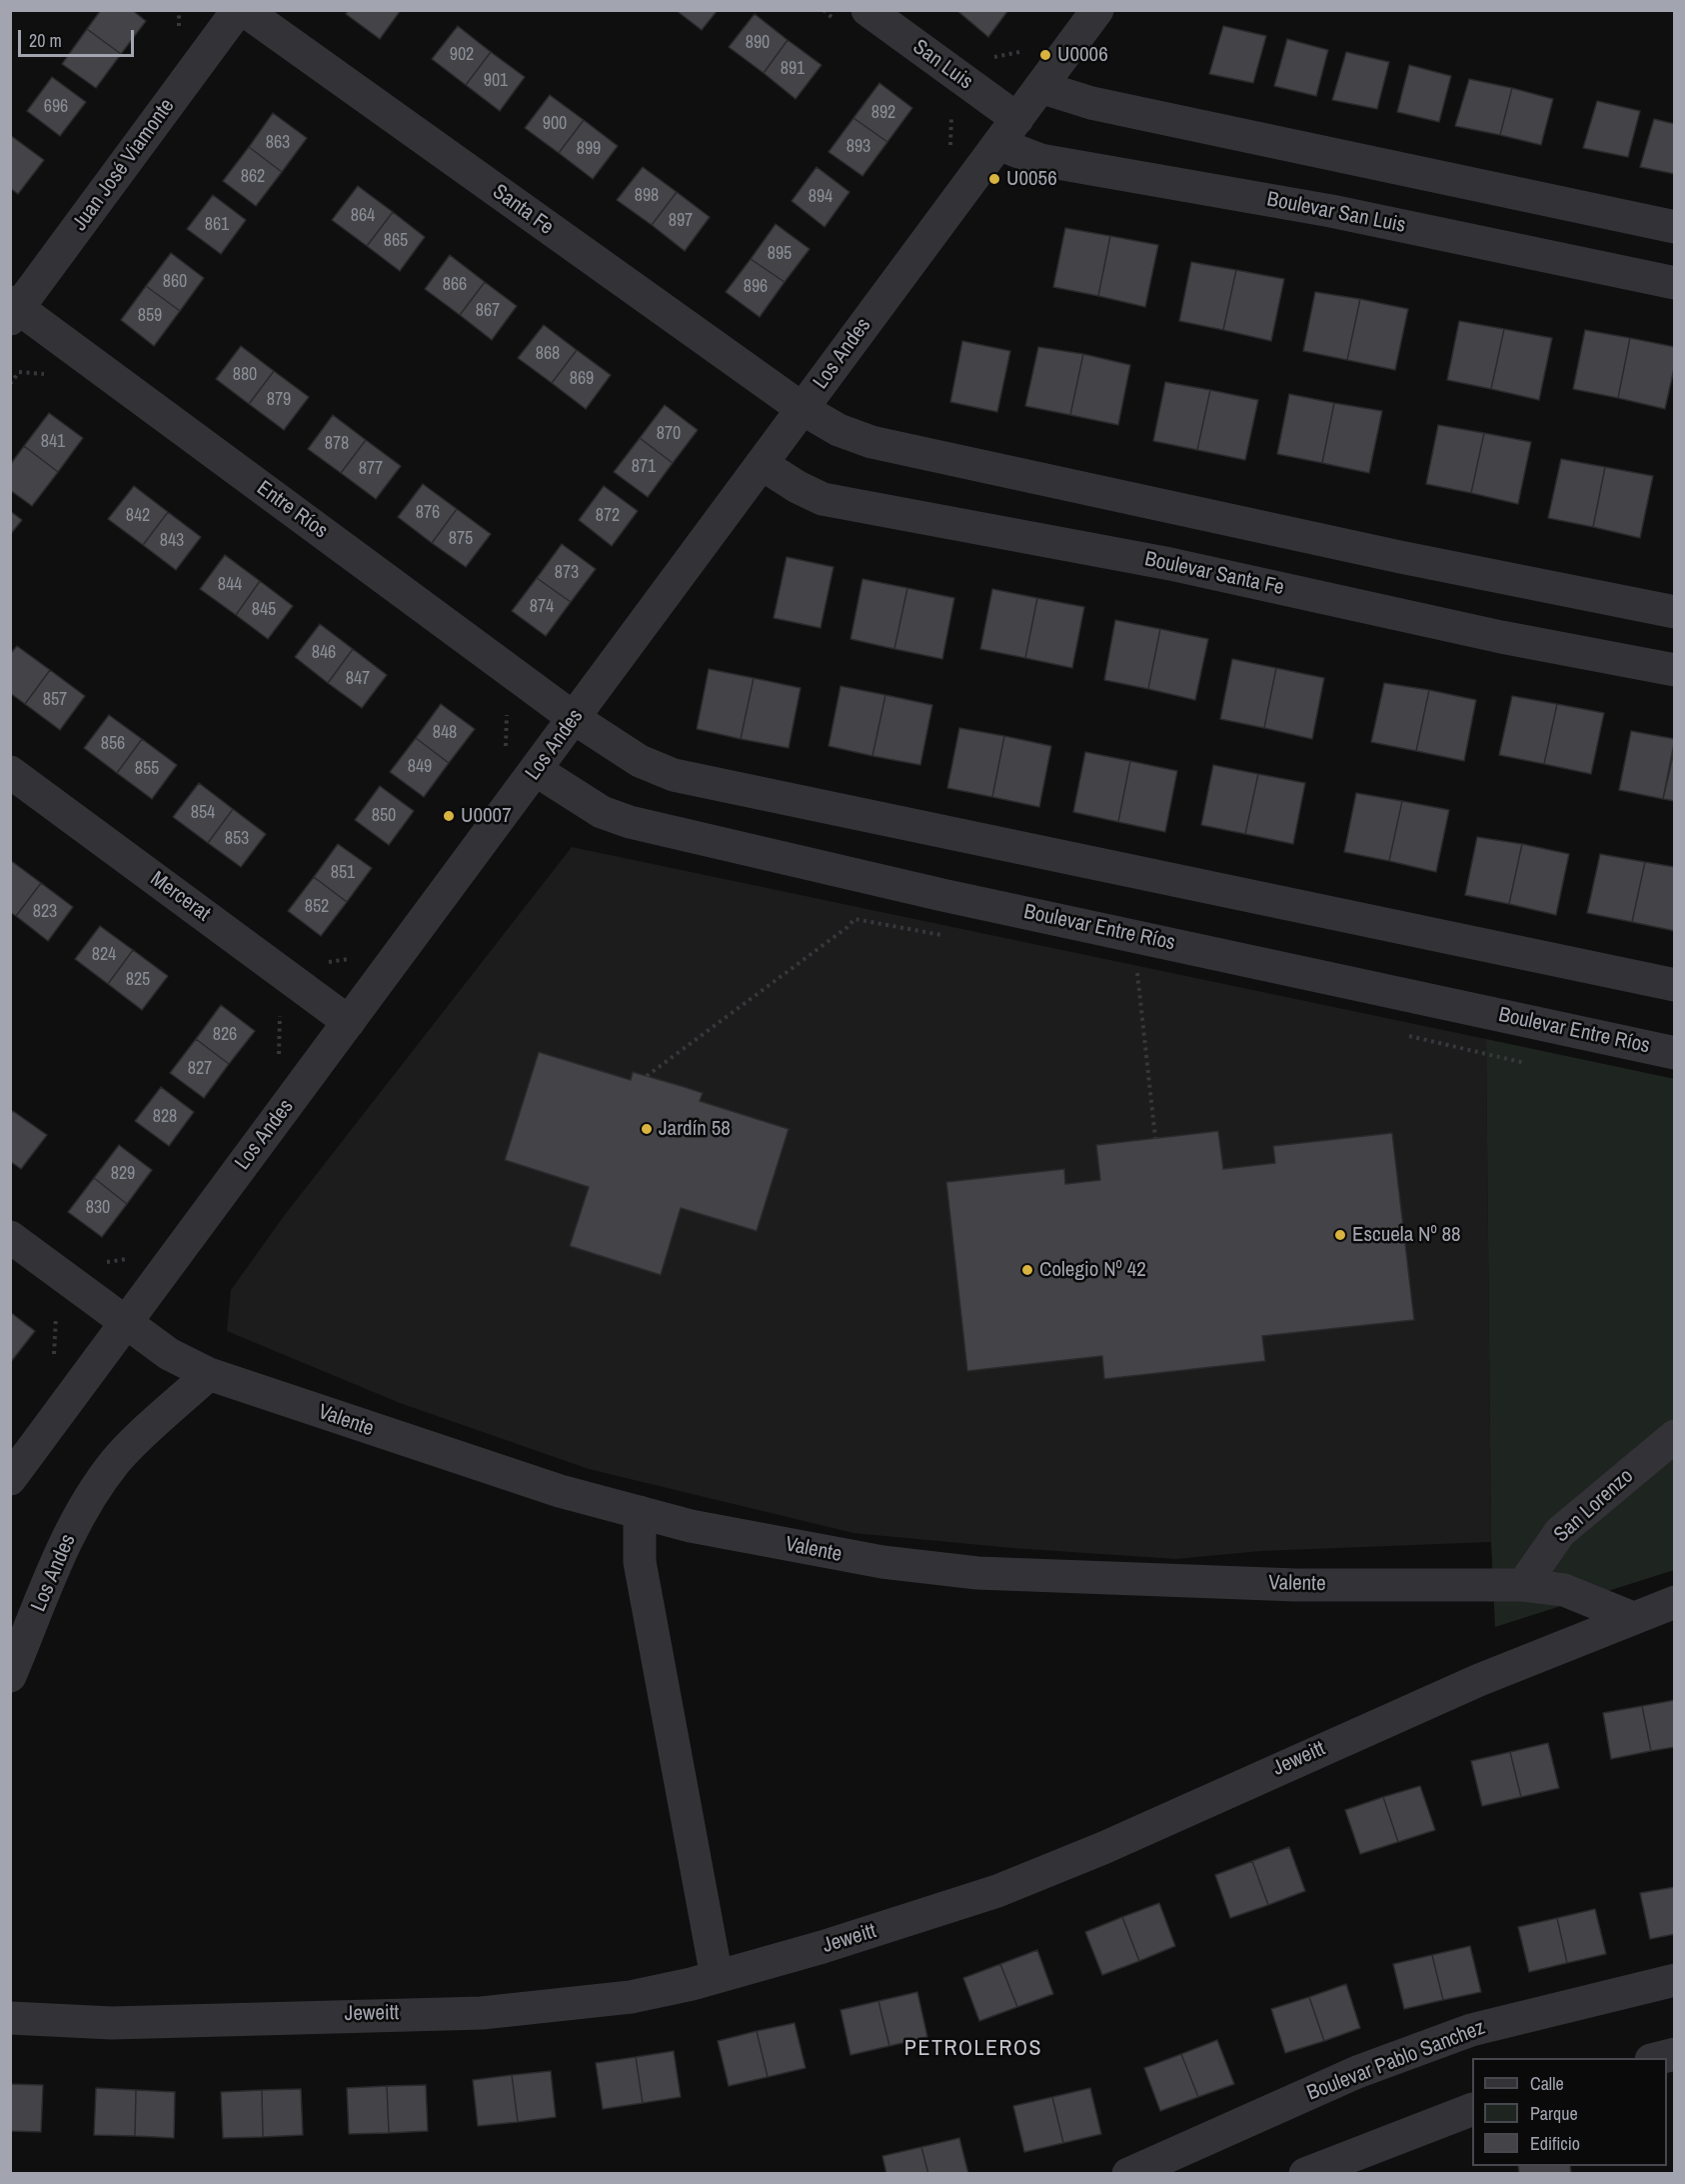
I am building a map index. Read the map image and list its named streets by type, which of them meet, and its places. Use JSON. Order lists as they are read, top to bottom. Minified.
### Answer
{"streets":{"street":["San Luis","Juan José Viamonte","Santa Fe","Boulevar San Luis","Los Andes","Entre Ríos","Boulevar Santa Fe","Mercerat","Boulevar Entre Ríos","Valente","San Lorenzo","Jeweitt","Boulevar Pablo Sanchez"]},"crossings":[["San Luis","Boulevar San Luis"],["San Luis","Los Andes"],["Juan José Viamonte","Entre Ríos"],["Santa Fe","Los Andes"],["Boulevar San Luis","Los Andes"],["Los Andes","Entre Ríos"],["Los Andes","Boulevar Santa Fe"],["Los Andes","Mercerat"],["Los Andes","Boulevar Entre Ríos"],["Los Andes","Valente"],["Valente","San Lorenzo"],["Valente","Jeweitt"]],"districts":["PETROLEROS"],"places":["U0006","U0056","U0007","Jardín 58","Escuela Nº 88","Colegio Nº 42"],"house_numbers":["890","902","891","901","696","892","900","863","893","899","862","898","894","864","897","861","865","895","860","866","896","867","859","868","880","869","879","870","841","878","871","877","876","842","872","875","843","873","844","874","845","846","847","857","848","856","849","855","854","850","853","851","852","823","824","825","826","827","828","829","830"],"legend":["Calle","Parque","Edificio"],"scale_bar":"20 m"}
